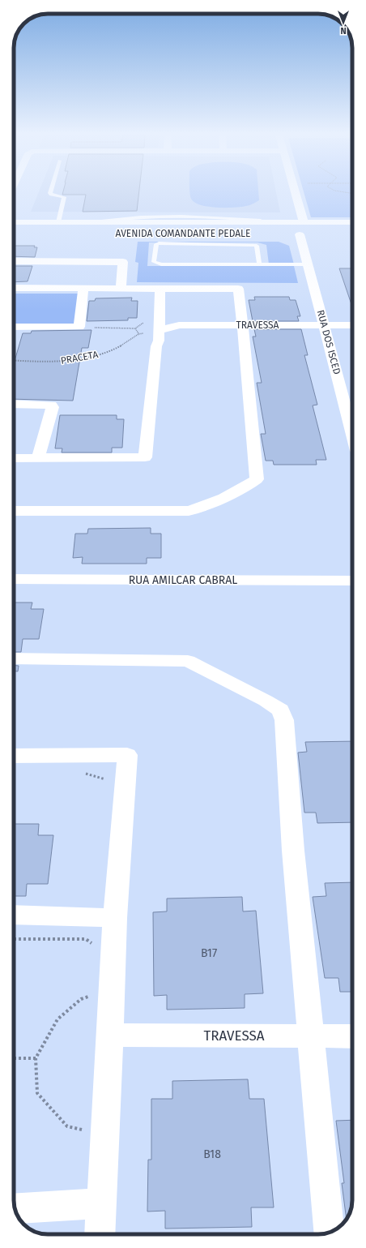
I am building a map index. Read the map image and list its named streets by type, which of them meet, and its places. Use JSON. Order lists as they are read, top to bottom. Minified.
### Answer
{"streets":{"street":["AVENIDA COMANDANTE PEDALE","TRAVESSA","RUA DOS ISCED","RUA AMILCAR CABRAL"],"path":["PRACETA"]},"crossings":[["TRAVESSA","RUA DOS ISCED"]],"house_numbers":["B17","B18"],"north":"bottom"}
